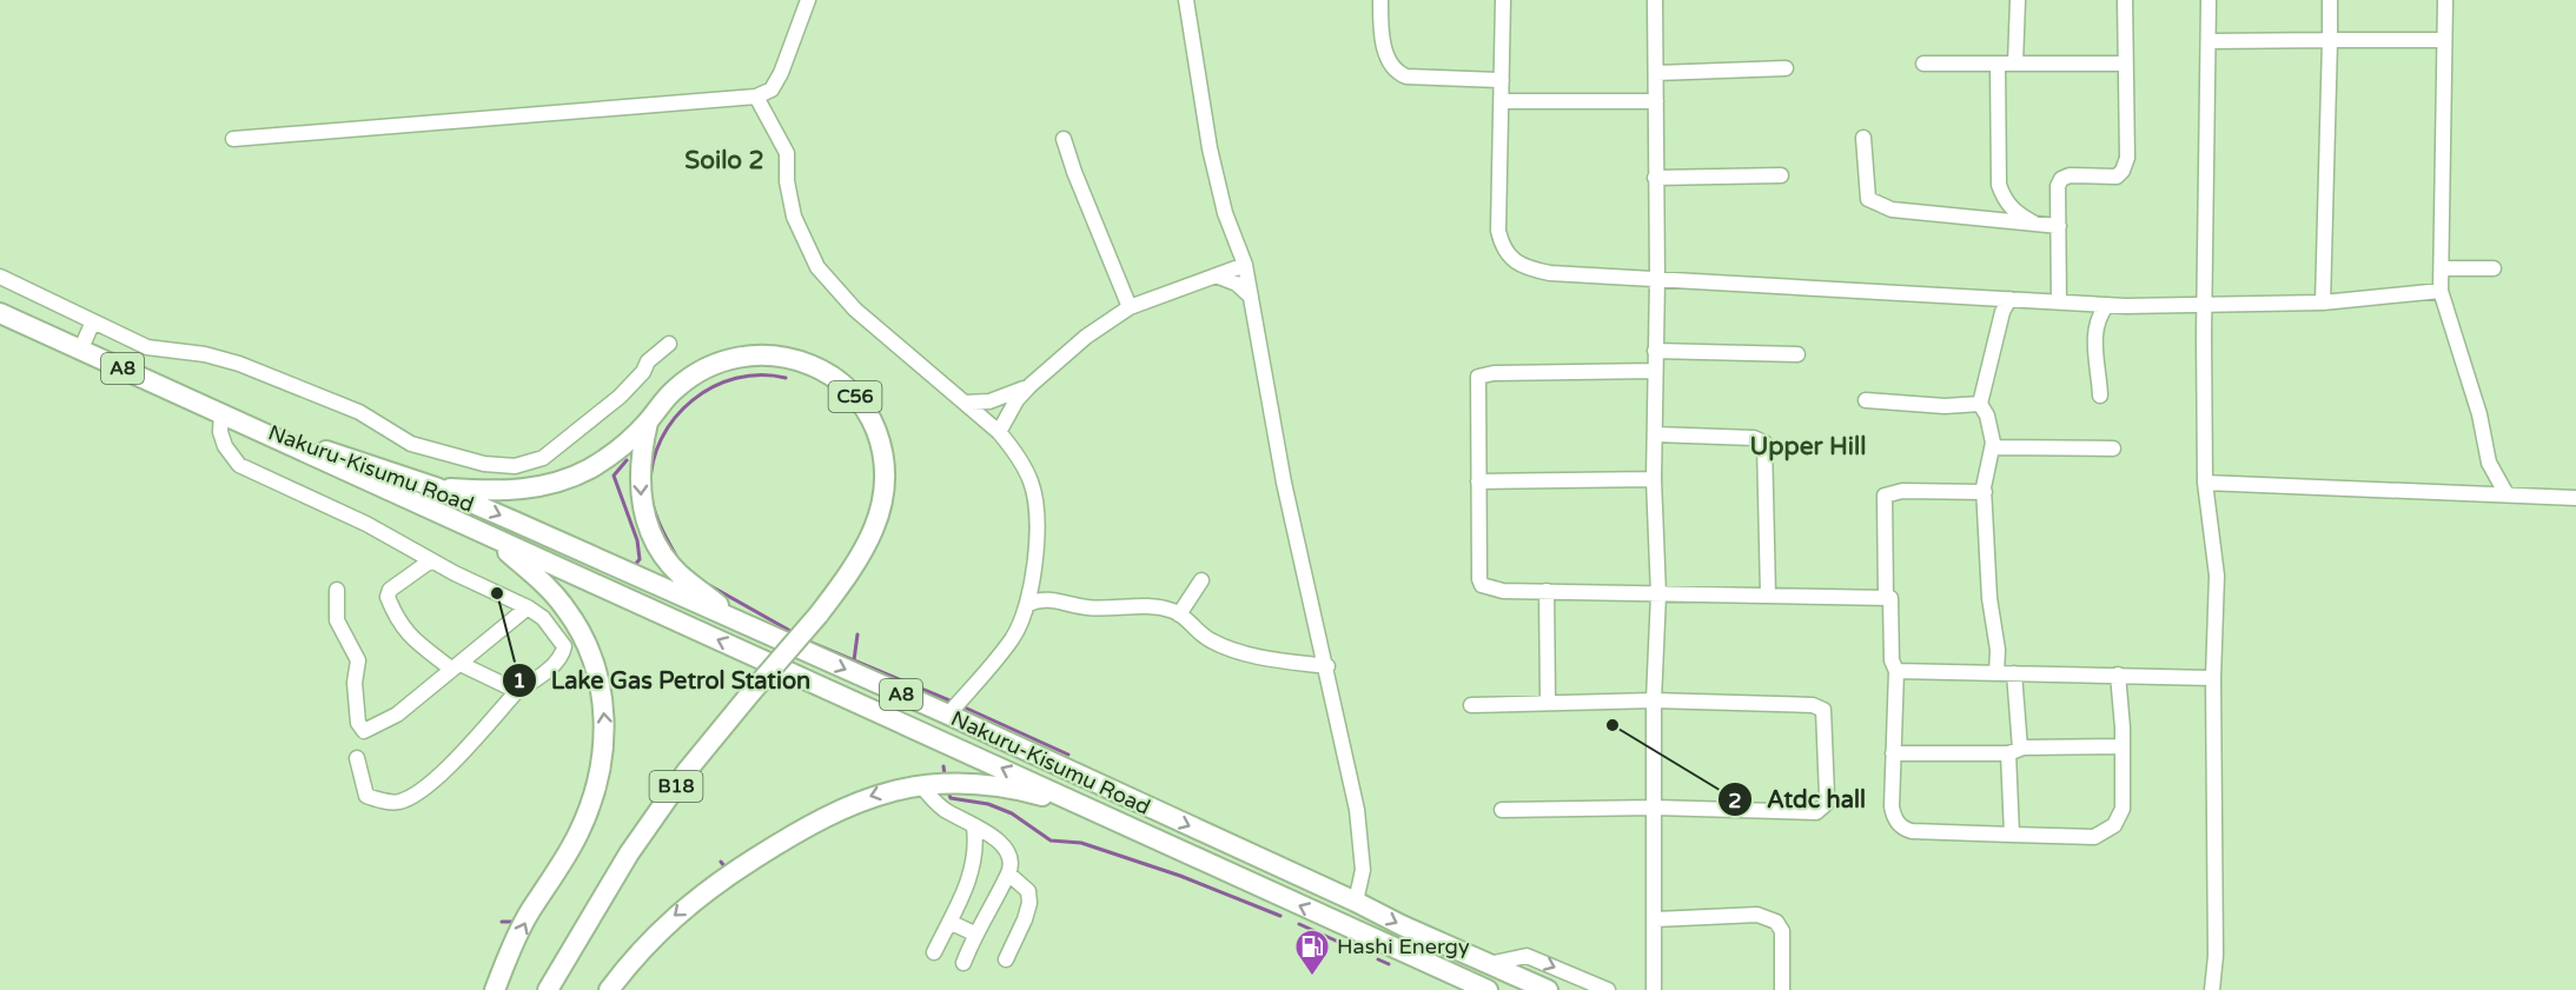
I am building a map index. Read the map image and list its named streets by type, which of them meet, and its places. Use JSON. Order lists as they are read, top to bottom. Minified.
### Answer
{"streets":{"highway":["A8","C56","Nakuru-Kisumu Road","B18"]},"crossings":[["A8","Nakuru-Kisumu Road"],["C56","B18"]],"districts":["Soilo 2","Upper Hill"],"places":{"other":["Lake Gas Petrol Station","Atdc hall"],"fuel station":["Hashi Energy"]}}
